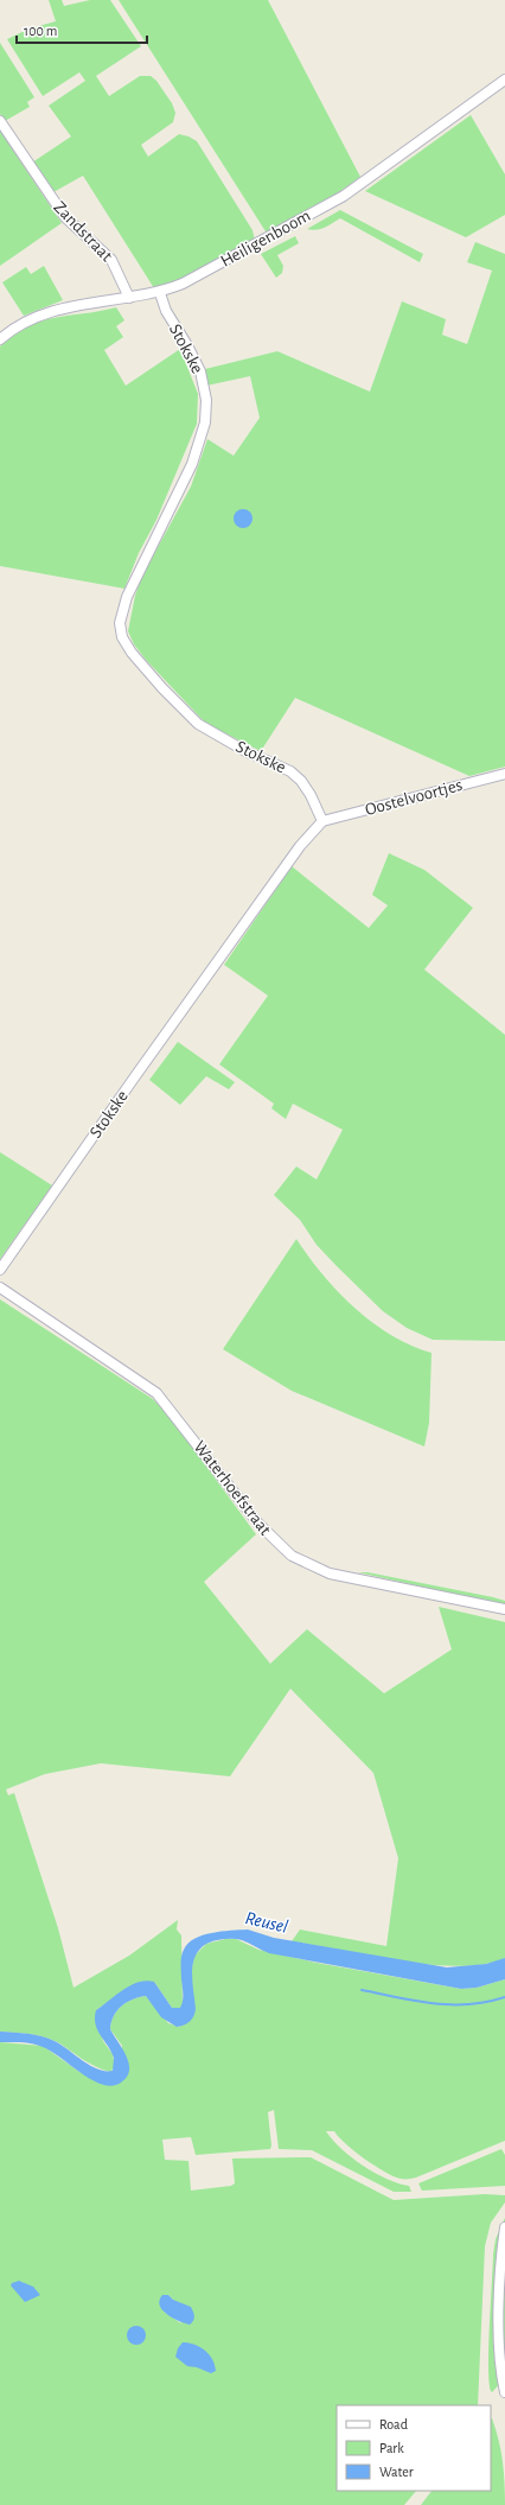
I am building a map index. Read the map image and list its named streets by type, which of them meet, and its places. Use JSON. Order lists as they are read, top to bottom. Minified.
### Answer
{"streets":{"street":["Zandstraat","Heiligenboom","Stokske","Oostelvoortjes","Waterhoefstraat"]},"crossings":[["Zandstraat","Heiligenboom"],["Heiligenboom","Stokske"],["Stokske","Oostelvoortjes"]],"water":["Reusel"],"legend":["Road","Park","Water"],"scale_bar":"100 m"}
